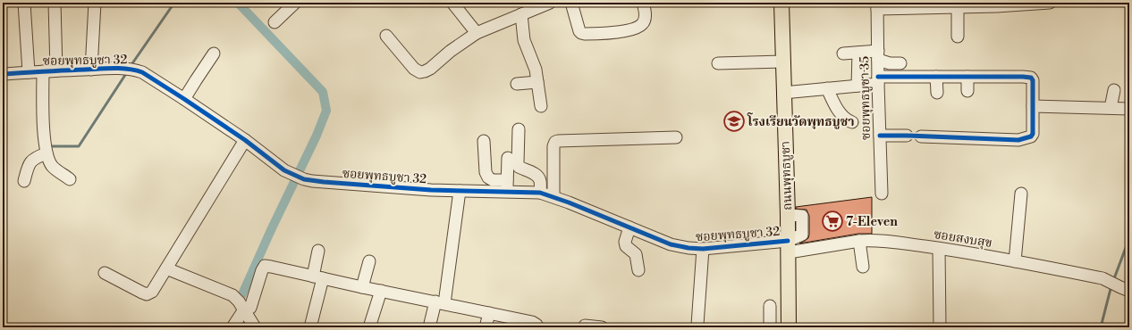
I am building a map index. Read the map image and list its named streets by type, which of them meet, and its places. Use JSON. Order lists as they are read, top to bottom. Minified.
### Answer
{"streets":{"main road":["ถนนพุทธบูชา"],"street":["ซอยพุทธบูชา 32","ซอยพุทธบูชา 35","ซอยสงบสุข"]},"crossings":[["ซอยพุทธบูชา 32","ถนนพุทธบูชา"],["ซอยพุทธบูชา 32","ซอยสงบสุข"],["ถนนพุทธบูชา","ซอยสงบสุข"]],"places":{"school or university":["โรงเรียนวัดพุทธบูชา"],"supermarket":["7-Eleven"]}}
